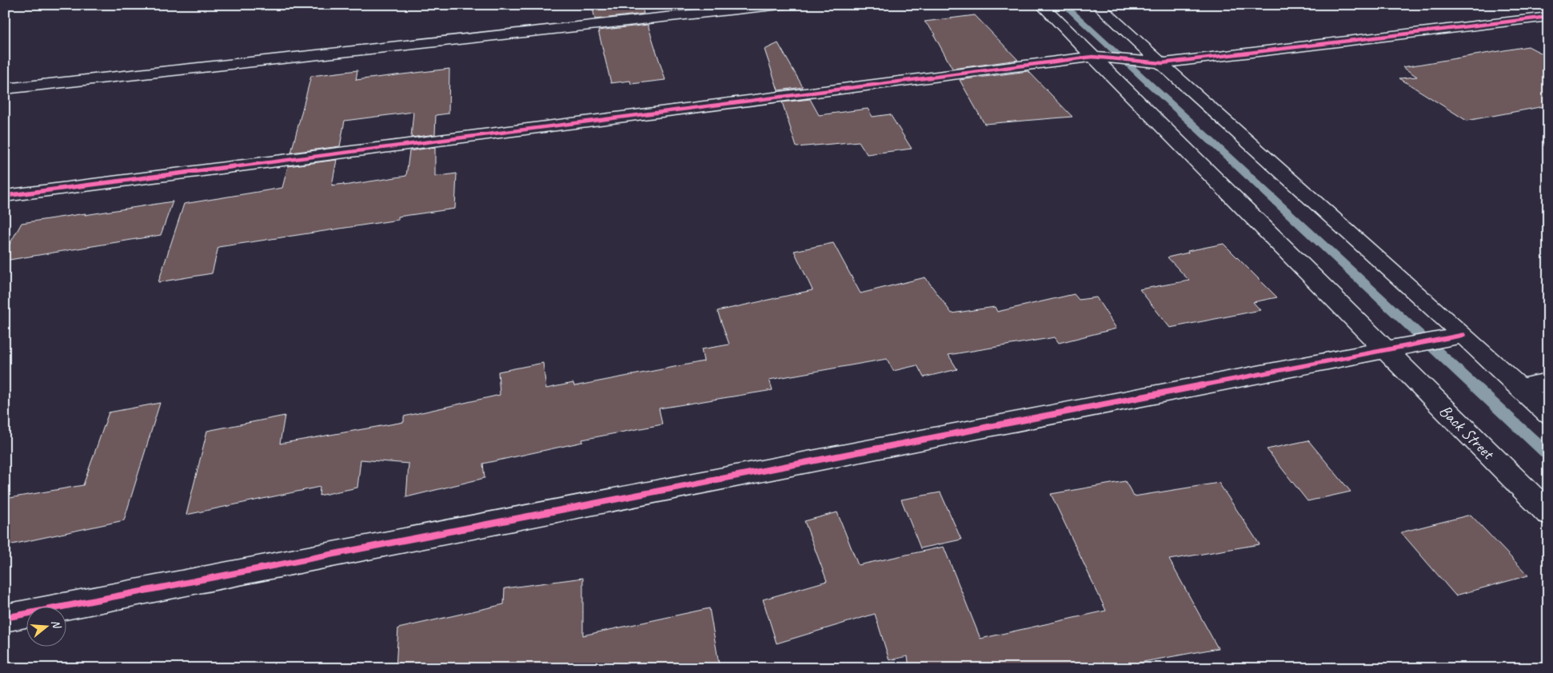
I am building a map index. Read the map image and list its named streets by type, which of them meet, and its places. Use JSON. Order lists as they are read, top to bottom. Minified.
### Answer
{"streets":{"street":["Back Street"]},"north":"right"}
